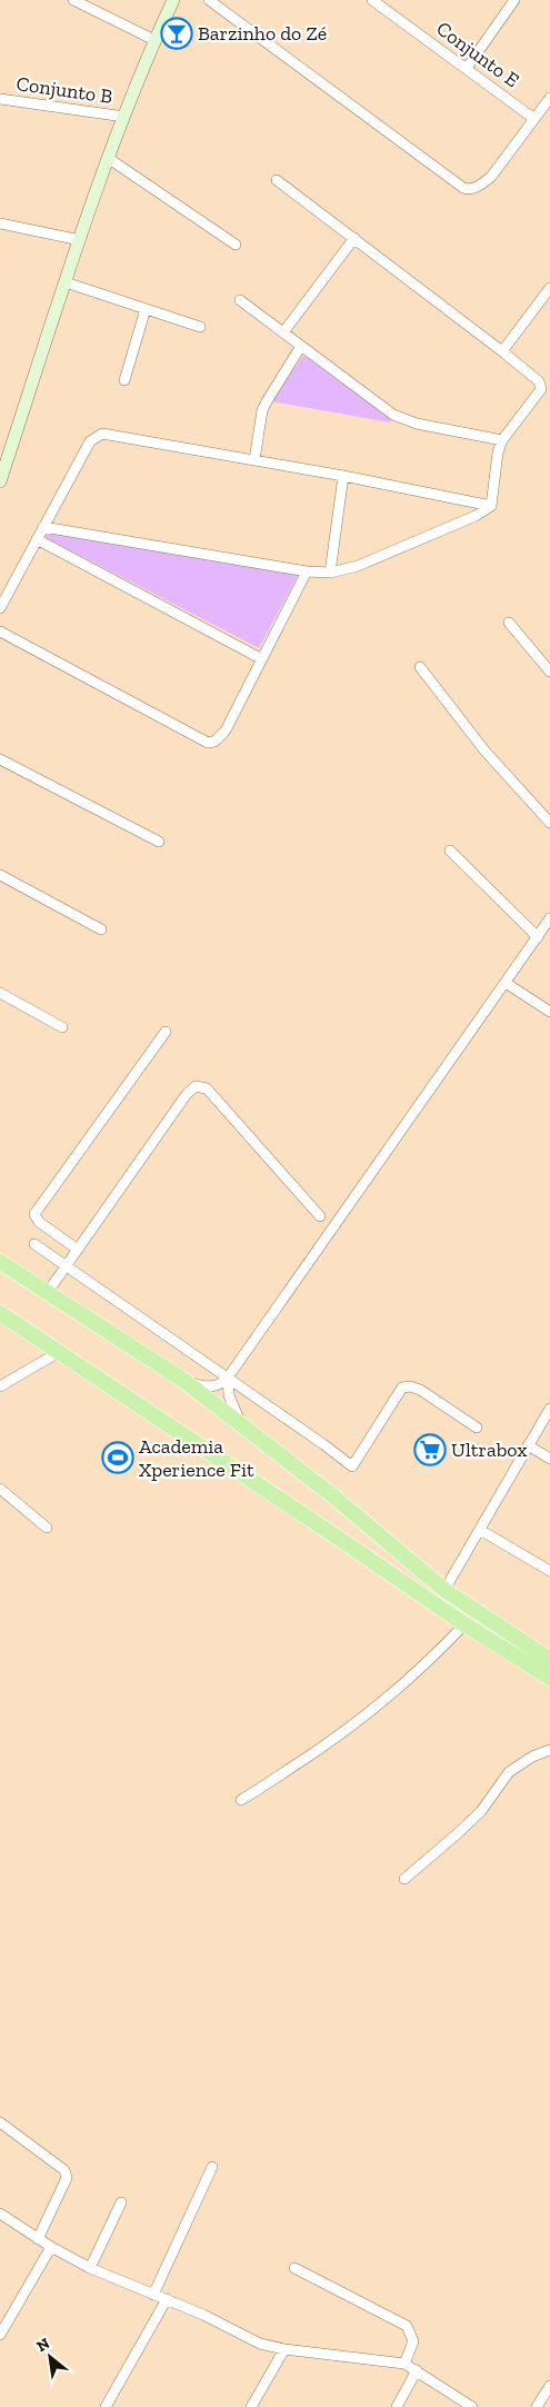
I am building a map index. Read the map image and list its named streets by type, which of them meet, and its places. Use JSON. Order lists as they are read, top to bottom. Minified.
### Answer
{"streets":{"street":["Conjunto E","Conjunto B"]},"places":{"bar":["Barzinho do Zé"],"supermarket":["Ultrabox"],"sports":["Academia Xperience Fit"]},"north":"top left"}
